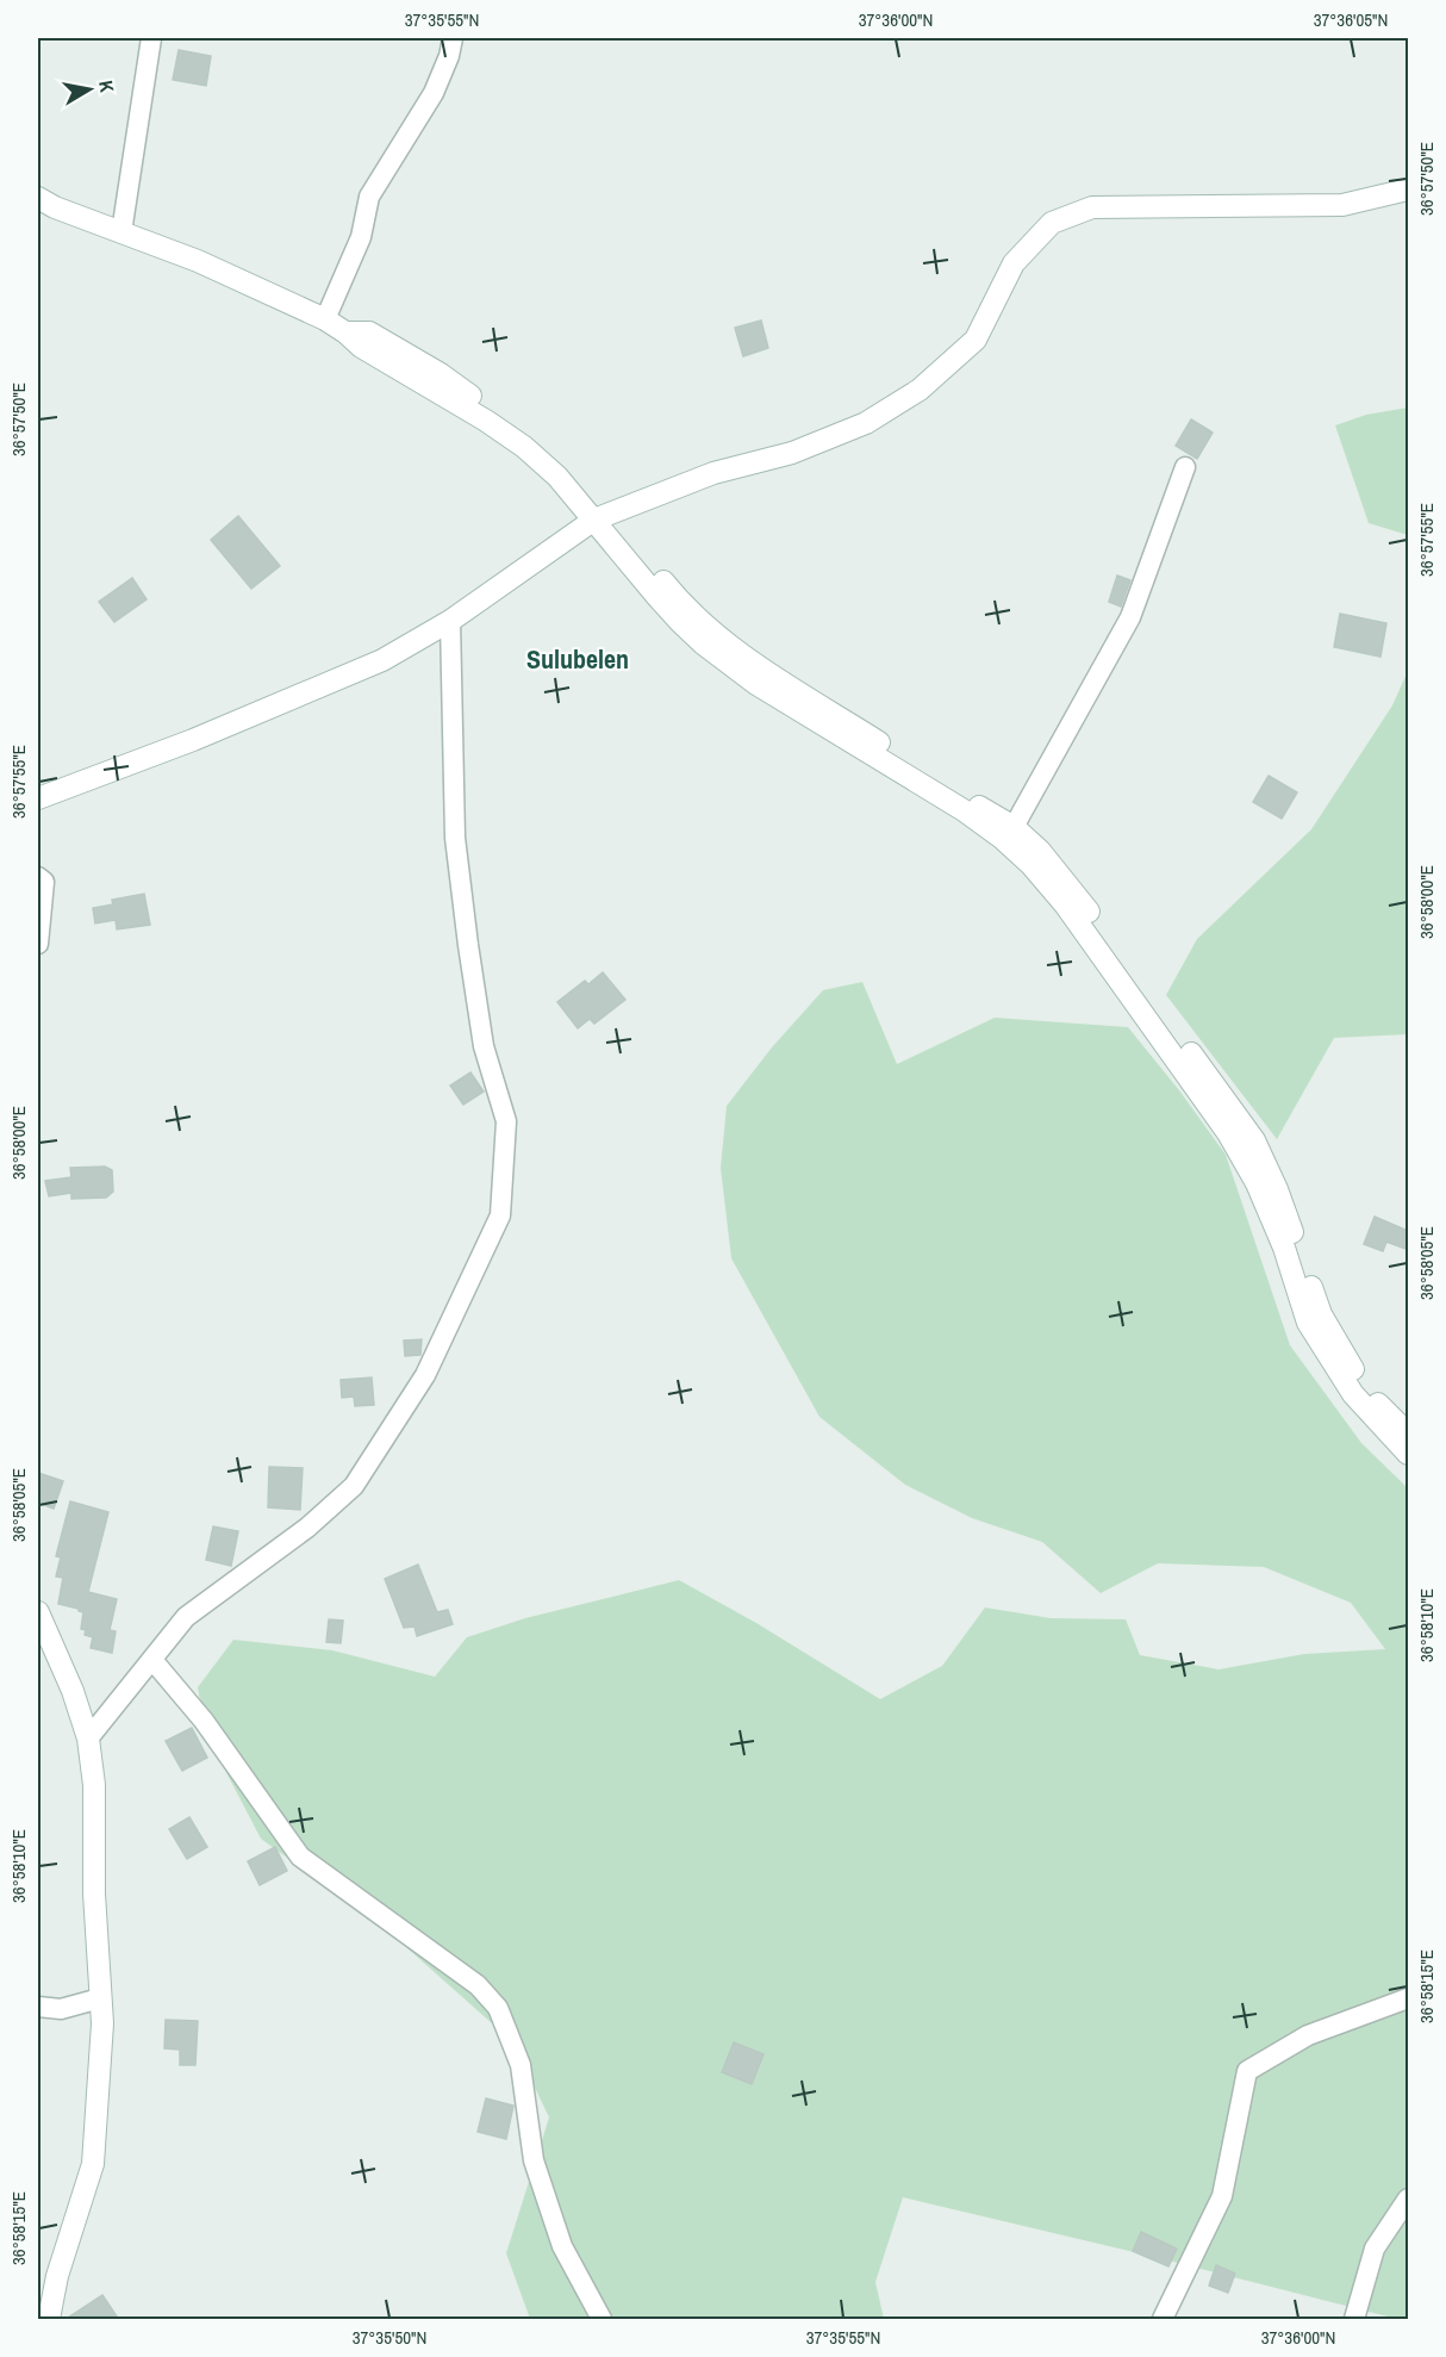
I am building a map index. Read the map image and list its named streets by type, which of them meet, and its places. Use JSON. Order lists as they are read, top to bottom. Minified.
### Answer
{"districts":["Sulubelen"],"north":"right","coordinates":["37°35'55\"N","37°36'00\"N","37°36'05\"N","36°57'50\"E","36°57'55\"E","36°58'00\"E","36°58'05\"E","36°58'10\"E","36°58'15\"E","37°35'50\"N"]}
